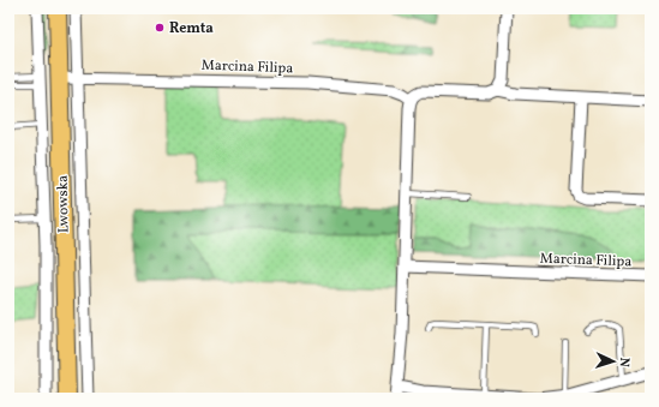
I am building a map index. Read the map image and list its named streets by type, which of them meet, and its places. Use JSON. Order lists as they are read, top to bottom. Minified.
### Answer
{"streets":{"main road":["Lwowska"],"street":["Marcina Filipa"]},"crossings":[["Marcina Filipa","Lwowska"]],"places":["Remta"],"north":"right"}
